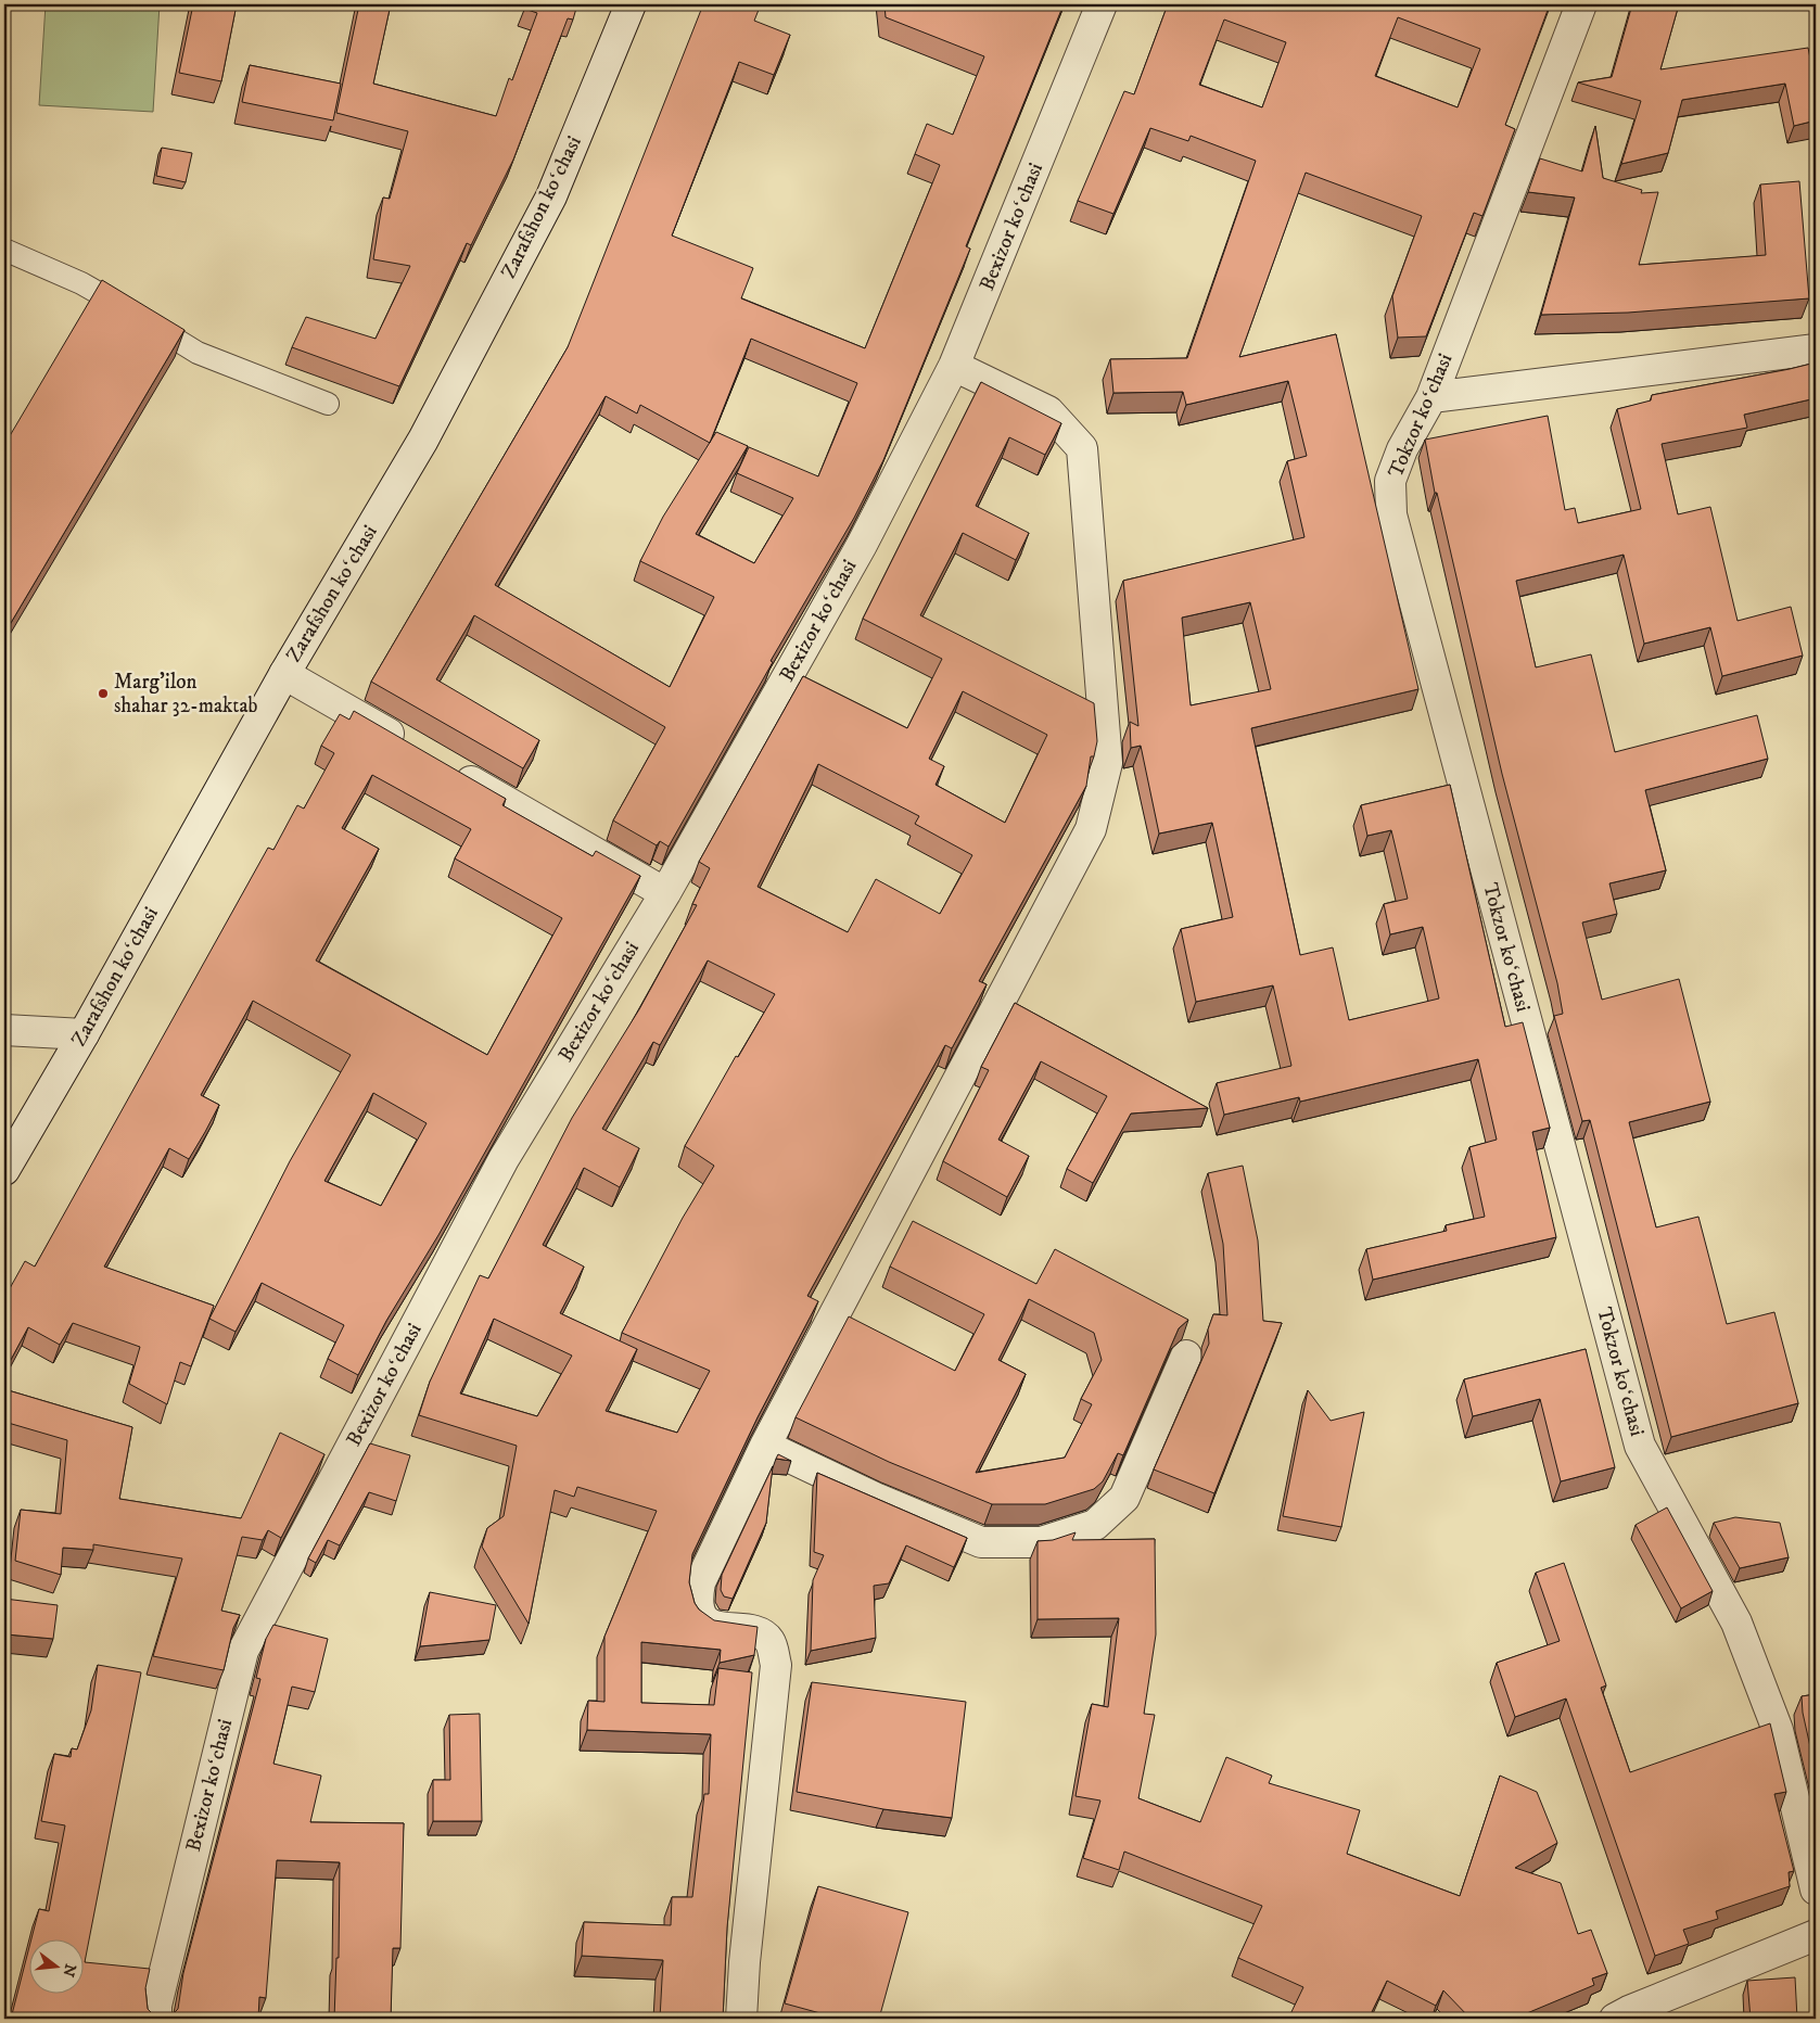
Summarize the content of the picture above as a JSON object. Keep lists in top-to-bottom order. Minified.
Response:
{"streets":{"street":["Zarafshon koʻchasi","Bexizor koʻchasi","Tokzor koʻchasi"]},"places":["Marg'ilon shahar 32-maktab"],"north":"right"}
